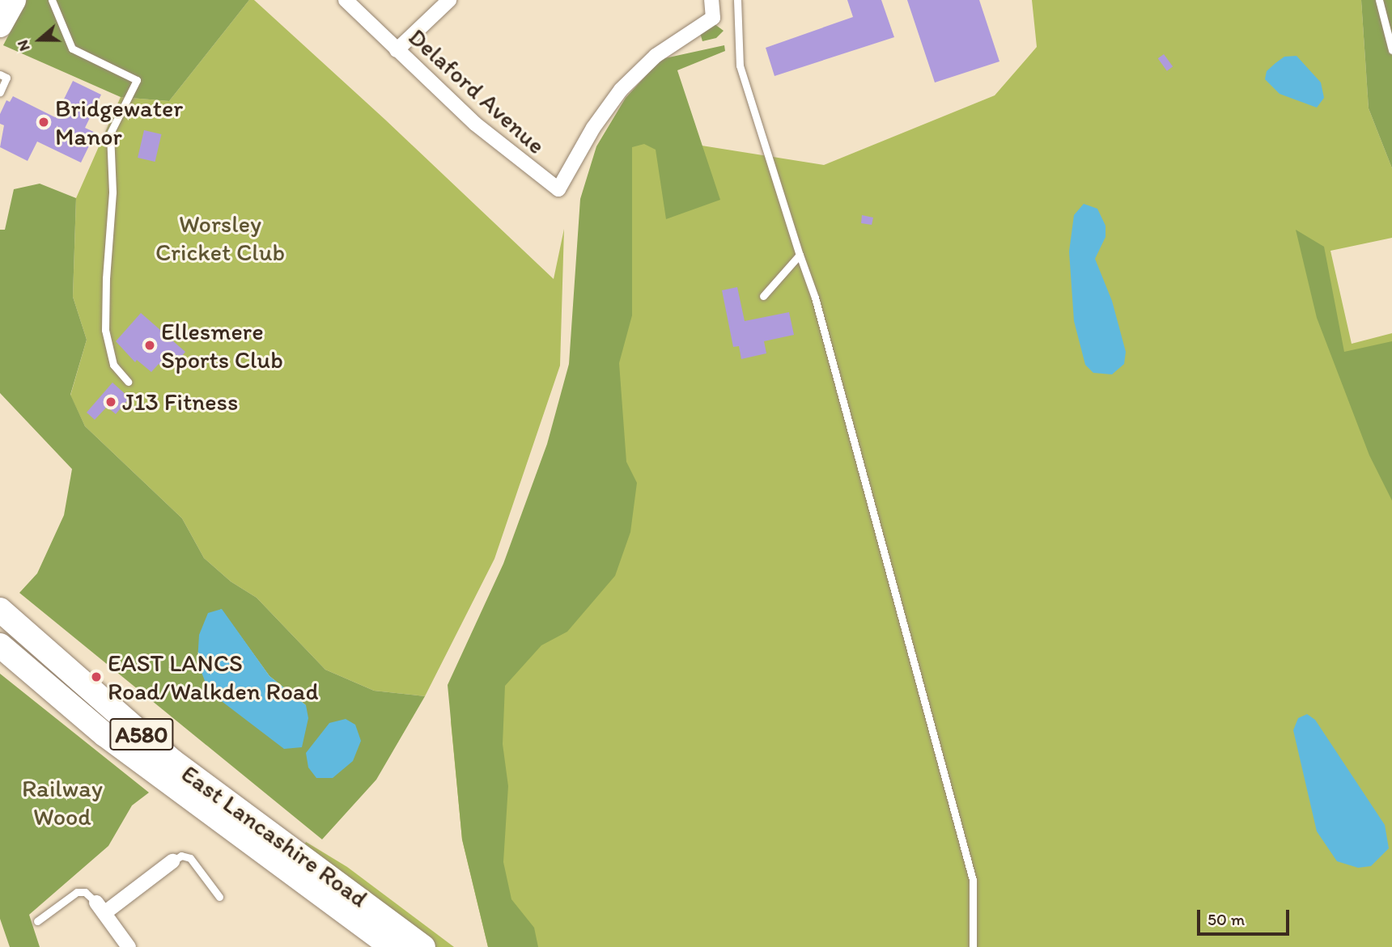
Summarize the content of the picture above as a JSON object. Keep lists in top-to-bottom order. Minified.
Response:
{"streets":{"highway":["A580","East Lancashire Road"],"street":["Delaford Avenue"]},"parks":["Worsley Cricket Club","Railway Wood"],"places":["Bridgewater Manor","Ellesmere Sports Club","J13 Fitness","EAST LANCS Road/Walkden Road"],"scale_bar":"50 m","north":"left"}
